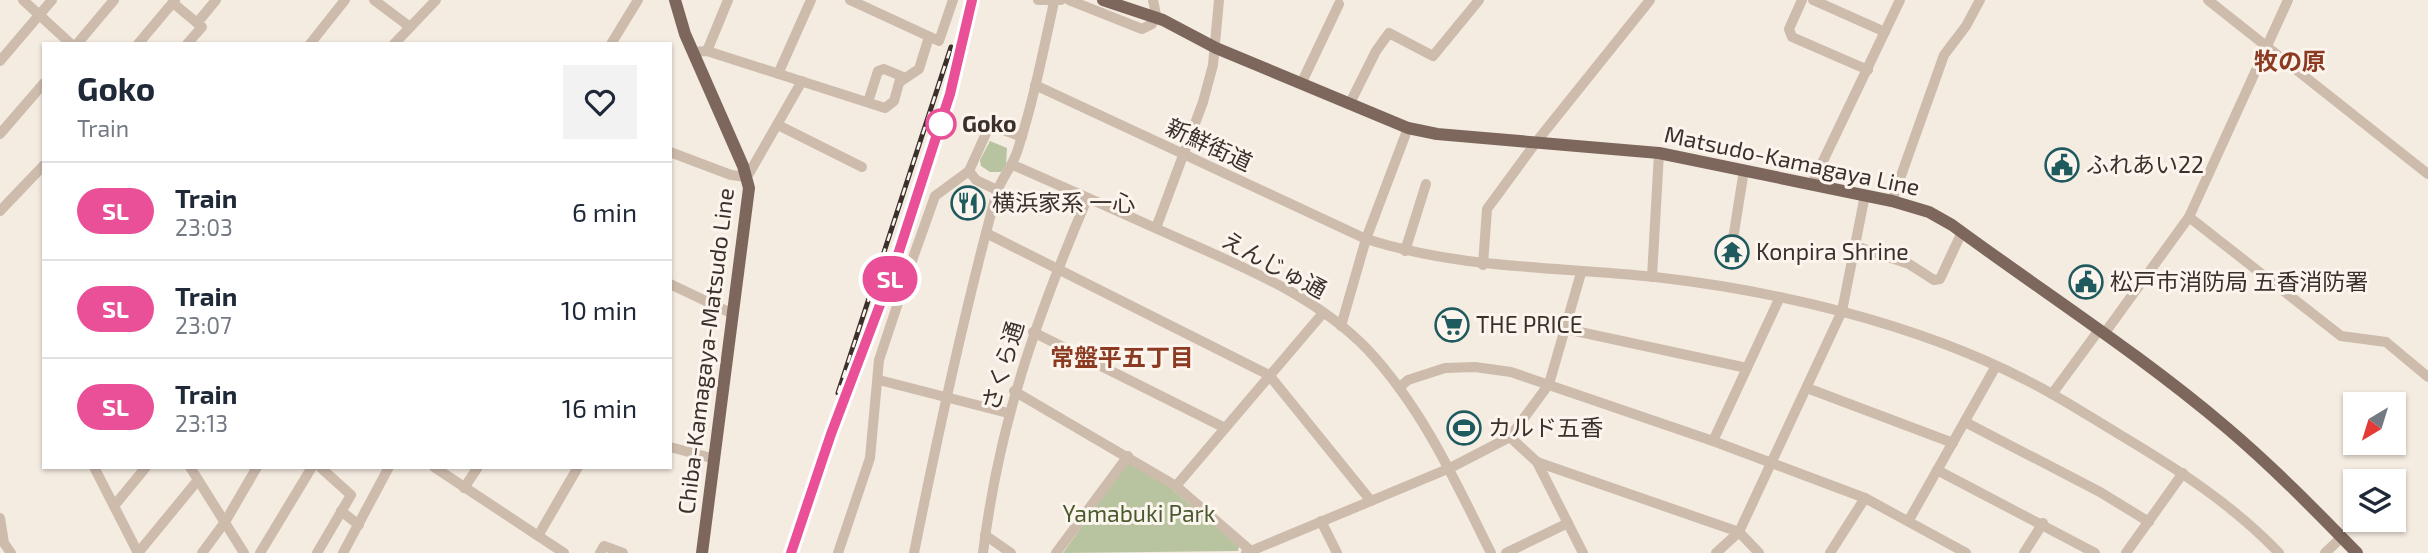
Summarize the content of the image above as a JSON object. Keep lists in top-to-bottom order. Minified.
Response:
{"streets":{"main road":["Matsudo-Kamagaya Line","Chiba-Kamagaya-Matsudo Line"],"street":["新鮮街道","えんじゅ通","さくら通"]},"crossings":[["えんじゅ通","さくら通"]],"districts":["牧の原","常盤平五丁目"],"parks":["Yamabuki Park"],"places":{"other":["Goko"],"public building":["ふれあい22","松戸市消防局 五香消防署"],"restaurant":["横浜家系 一心"],"temple":["Konpira Shrine"],"supermarket":["THE PRICE"],"sports":["カルド五香"]},"north":"bottom left","page":{"on_map":"SL","heading":["Goko","Train"],"list":[{"mark":"SL","name":"Train","note":"23:03","value":"6 min"},{"mark":"SL","name":"Train","note":"23:07","value":"10 min"},{"mark":"SL","name":"Train","note":"23:13","value":"16 min"}]}}
